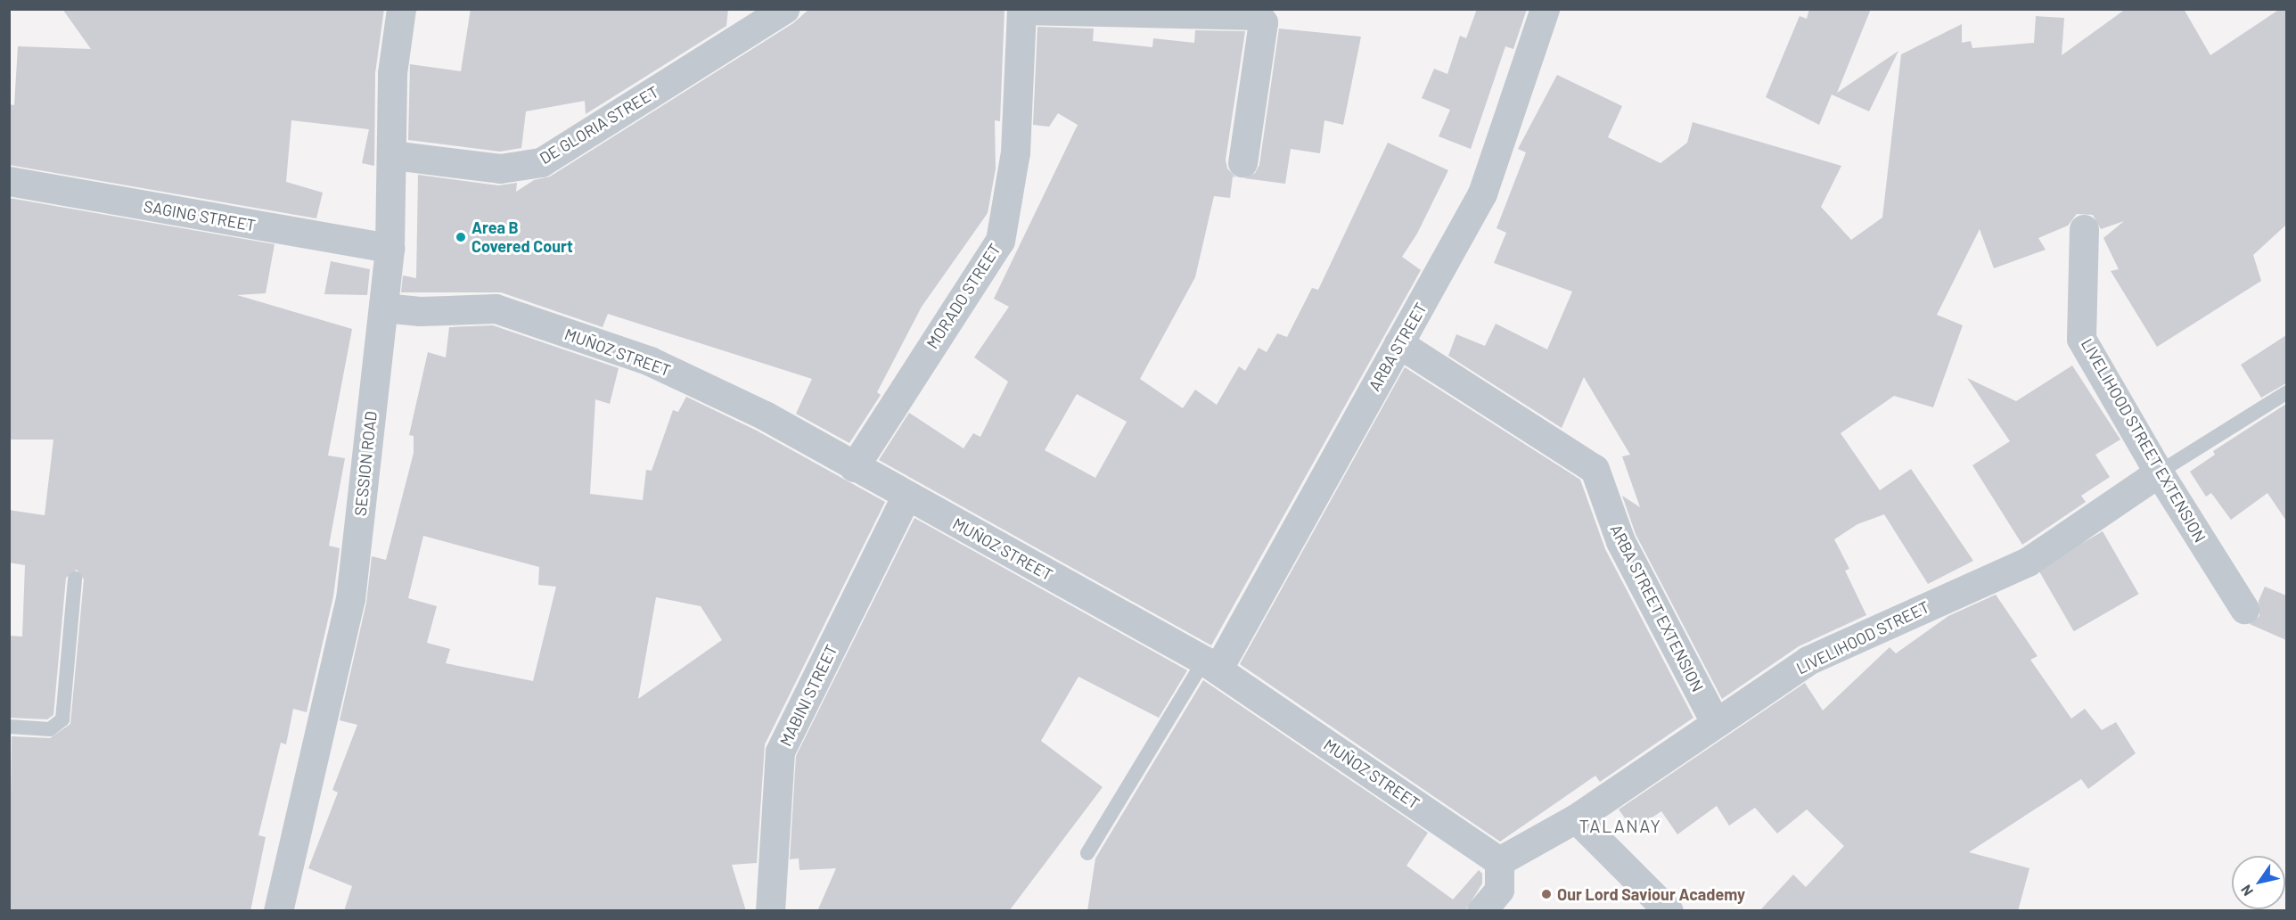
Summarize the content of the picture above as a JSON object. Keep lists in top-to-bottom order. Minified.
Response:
{"streets":{"street":["DE GLORIA STREET","SAGING STREET","MORADO STREET","ARBA STREET","MUÑOZ STREET","LIVELIHOOD STREET EXTENSION","SESSION ROAD","ARBA STREET EXTENSION","LIVELIHOOD STREET","MABINI STREET"]},"crossings":[["DE GLORIA STREET","SESSION ROAD"],["SAGING STREET","SESSION ROAD"],["MORADO STREET","MUÑOZ STREET"],["ARBA STREET","MUÑOZ STREET"],["ARBA STREET","ARBA STREET EXTENSION"],["MUÑOZ STREET","SESSION ROAD"],["MUÑOZ STREET","MABINI STREET"],["LIVELIHOOD STREET EXTENSION","LIVELIHOOD STREET"],["ARBA STREET EXTENSION","LIVELIHOOD STREET"]],"districts":["TALANAY"],"places":["Area B Covered Court","Our Lord Saviour Academy"],"north":"bottom left"}
